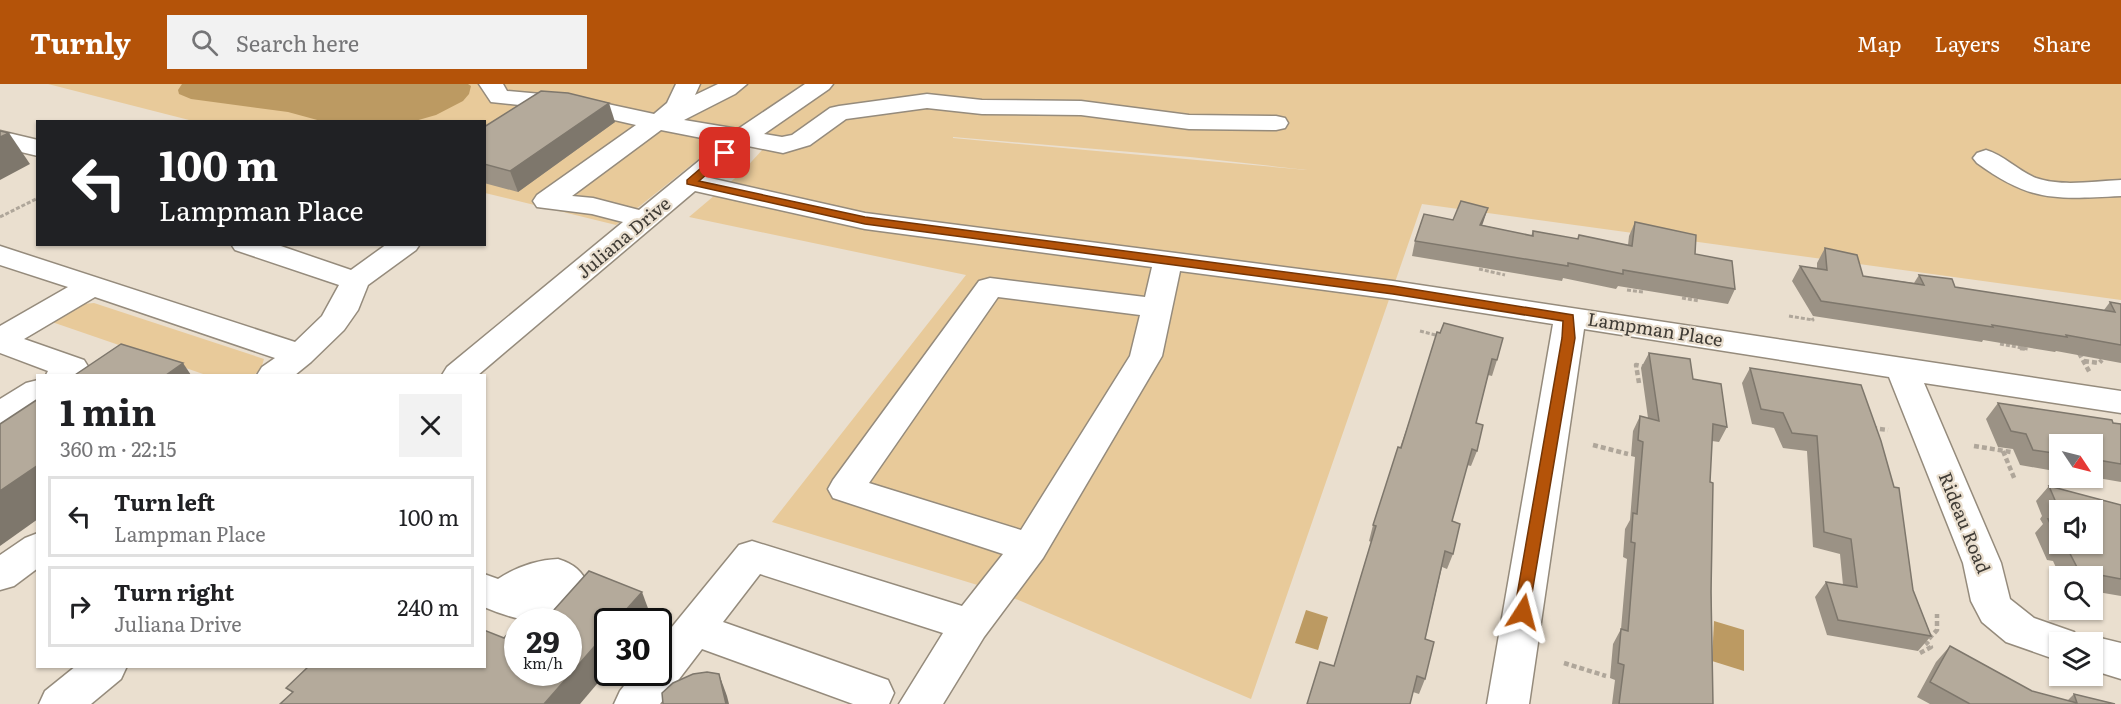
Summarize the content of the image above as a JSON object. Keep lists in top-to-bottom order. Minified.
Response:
{"streets":{"street":["Juliana Drive","Lampman Place","Rideau Road"]},"crossings":[["Juliana Drive","Lampman Place"],["Lampman Place","Rideau Road"]],"north":"bottom right","page":{"header":"Turnly","search":"Search here","nav":["Map","Layers","Share"],"turn":["100 m","Lampman Place"],"heading":["1 min","360 m · 22:15"],"list":[{"name":"Turn left","note":"Lampman Place","value":"100 m"},{"name":"Turn right","note":"Juliana Drive","value":"240 m"}],"speed":"29 km/h","limit":"30"}}
